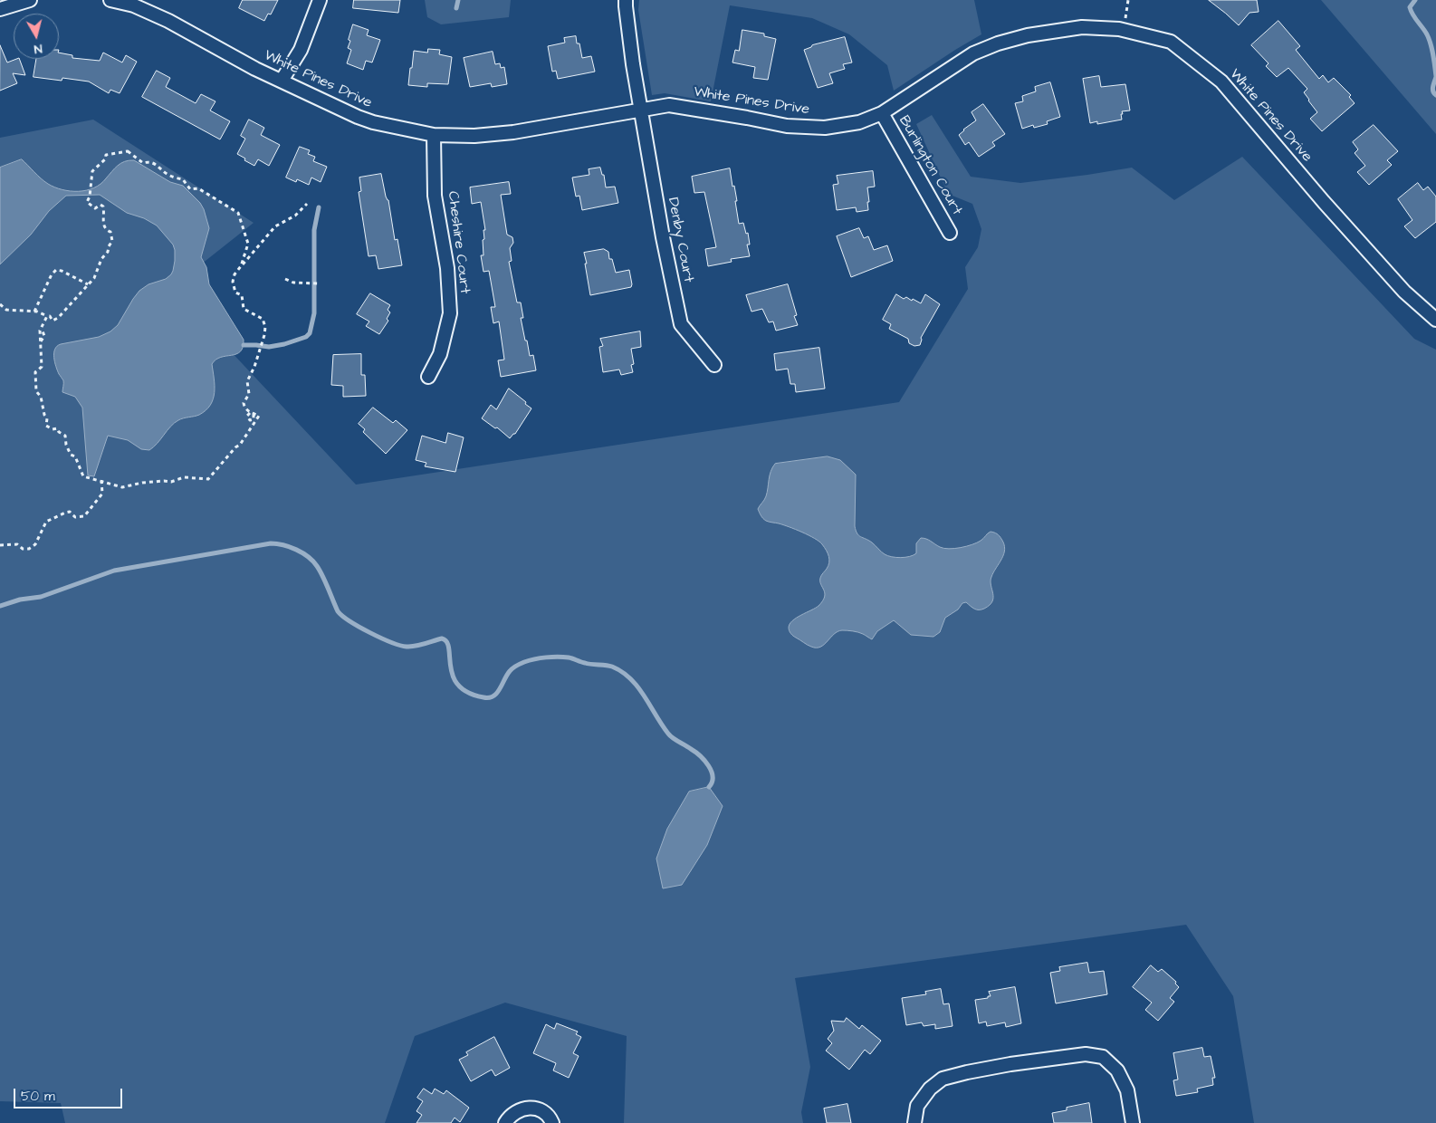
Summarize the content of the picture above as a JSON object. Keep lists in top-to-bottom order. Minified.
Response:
{"streets":{"street":["White Pines Drive","Burlington Court","Denby Court","Cheshire Court"]},"crossings":[["White Pines Drive","Burlington Court"],["White Pines Drive","Denby Court"],["White Pines Drive","Cheshire Court"]],"scale_bar":"50 m","north":"bottom"}
